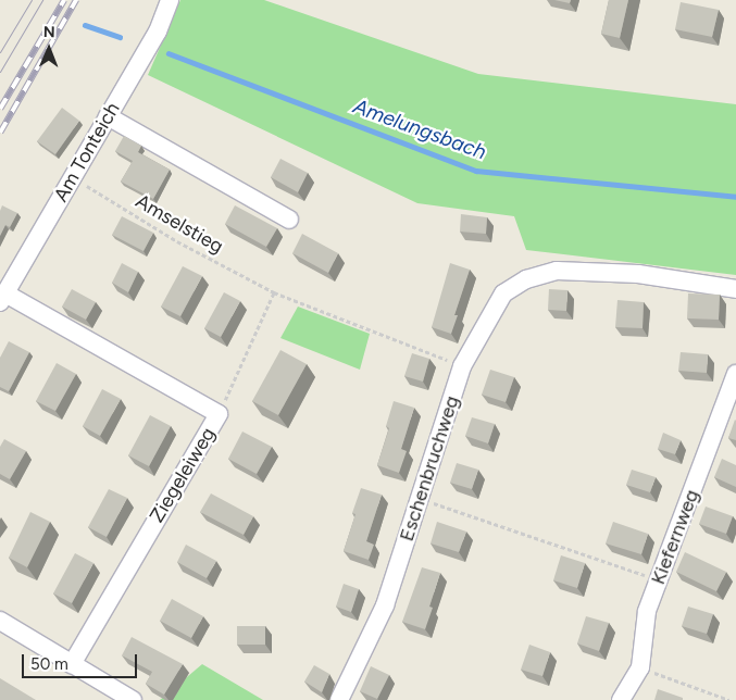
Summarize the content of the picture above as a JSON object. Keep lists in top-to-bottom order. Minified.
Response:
{"streets":{"street":["Am Tonteich","Eschenbruchweg","Ziegeleiweg","Kiefernweg"],"path":["Amselstieg"]},"crossings":[["Am Tonteich","Amselstieg"],["Am Tonteich","Ziegeleiweg"],["Amselstieg","Eschenbruchweg"]],"water":["Amelungsbach"],"scale_bar":"50 m","north":"top"}
